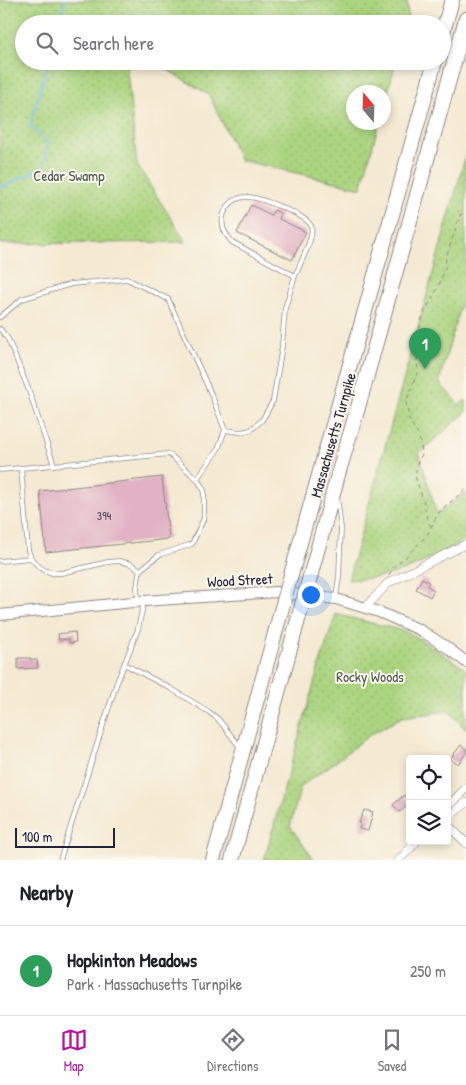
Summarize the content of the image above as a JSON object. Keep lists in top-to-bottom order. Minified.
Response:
{"streets":{"highway":["Massachusetts Turnpike"],"main road":["Wood Street"]},"parks":["Cedar Swamp","Rocky Woods"],"house_numbers":["394"],"scale_bar":"100 m","north":"top","page":{"search":"Search here","pins":"1","scale":"100 m","heading":"Nearby","list":[{"mark":"1","name":"Hopkinton Meadows","note":"Park · Massachusetts Turnpike","value":"250 m"}],"nav":["Map","Directions","Saved"]}}
